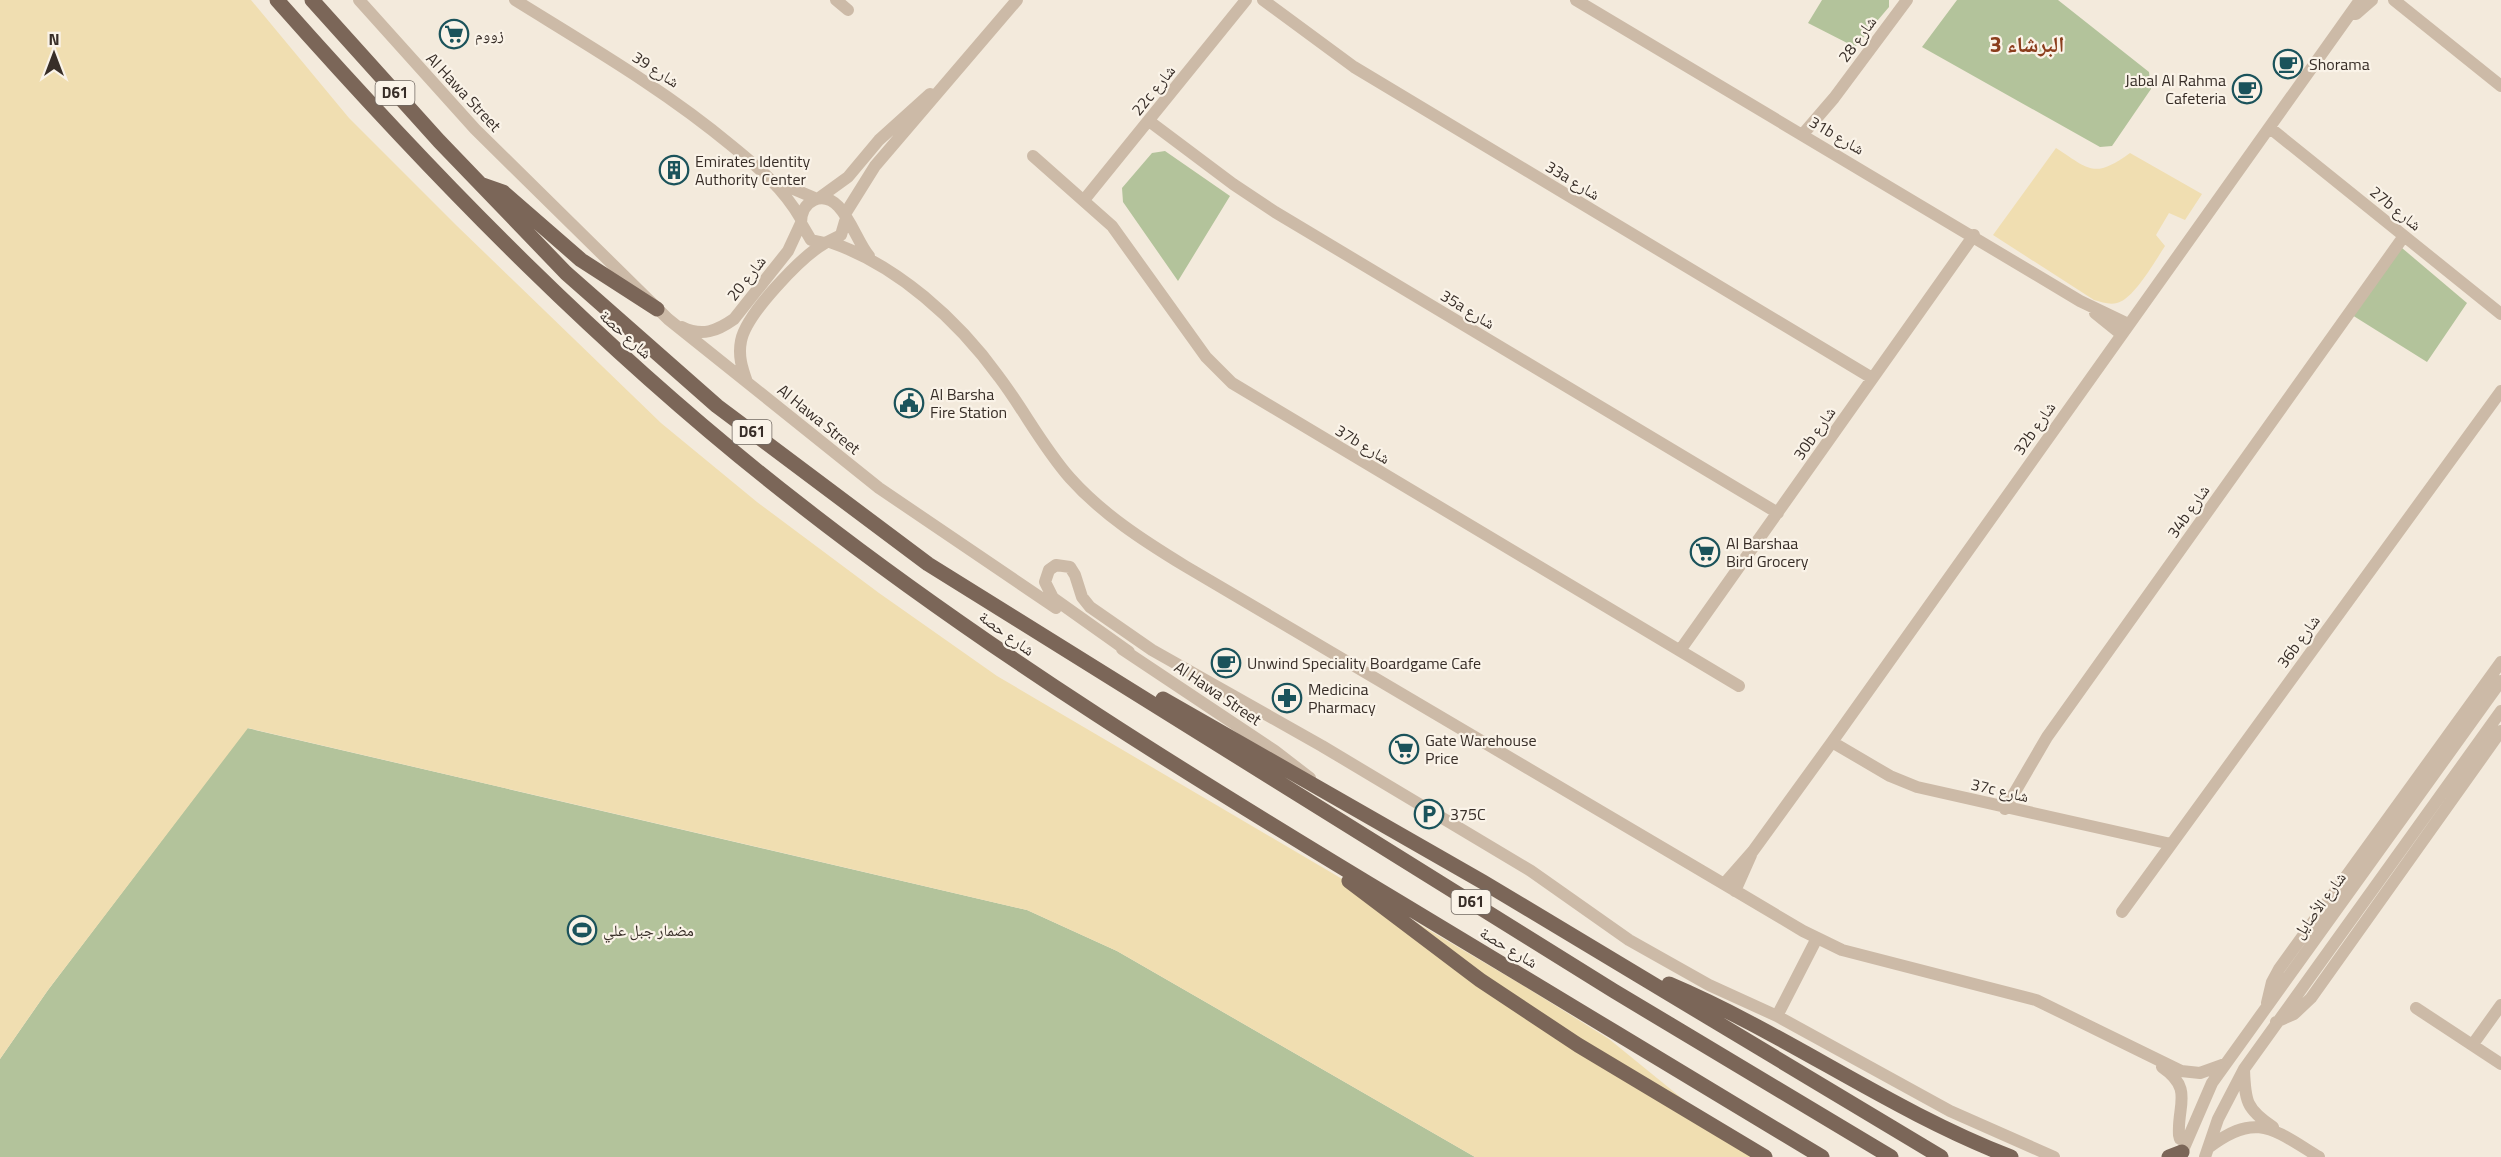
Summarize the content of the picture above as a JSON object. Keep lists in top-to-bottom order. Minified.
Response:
{"streets":{"main road":["D61","شارع حصة"],"street":["شارع 28","شارع 39","22c شارع","Al Hawa Street","31b شارع","33a شارع","27b شارع","شارع 20","35a شارع","32b شارع","30b شارع","37b شارع","34b شارع","36b شارع","37c شارع","شارع الأصايل"]},"crossings":[["شارع 28","31b شارع"],["شارع 39","شارع 20"],["22c شارع","35a شارع"],["22c شارع","37b شارع"],["Al Hawa Street","شارع 20"],["Al Hawa Street","شارع حصة"],["D61","شارع حصة"],["31b شارع","32b شارع"],["31b شارع","30b شارع"],["33a شارع","30b شارع"],["27b شارع","32b شارع"],["27b شارع","34b شارع"],["35a شارع","30b شارع"],["32b شارع","37c شارع"],["30b شارع","37b شارع"],["34b شارع","37c شارع"],["36b شارع","37c شارع"]],"districts":["البرشاء 3"],"places":{"supermarket":["زووم","Al Barshaa Bird Grocery","Gate Warehouse Price"],"cafe":["Shorama","Jabal Al Rahma Cafeteria","Unwind Speciality Boardgame Cafe"],"building":["Emirates Identity Authority Center"],"public building":["Al Barsha Fire Station"],"pharmacy":["Medicina Pharmacy"],"parking":["375C"],"sports":["مضمار جبل علي"]},"north":"top"}
